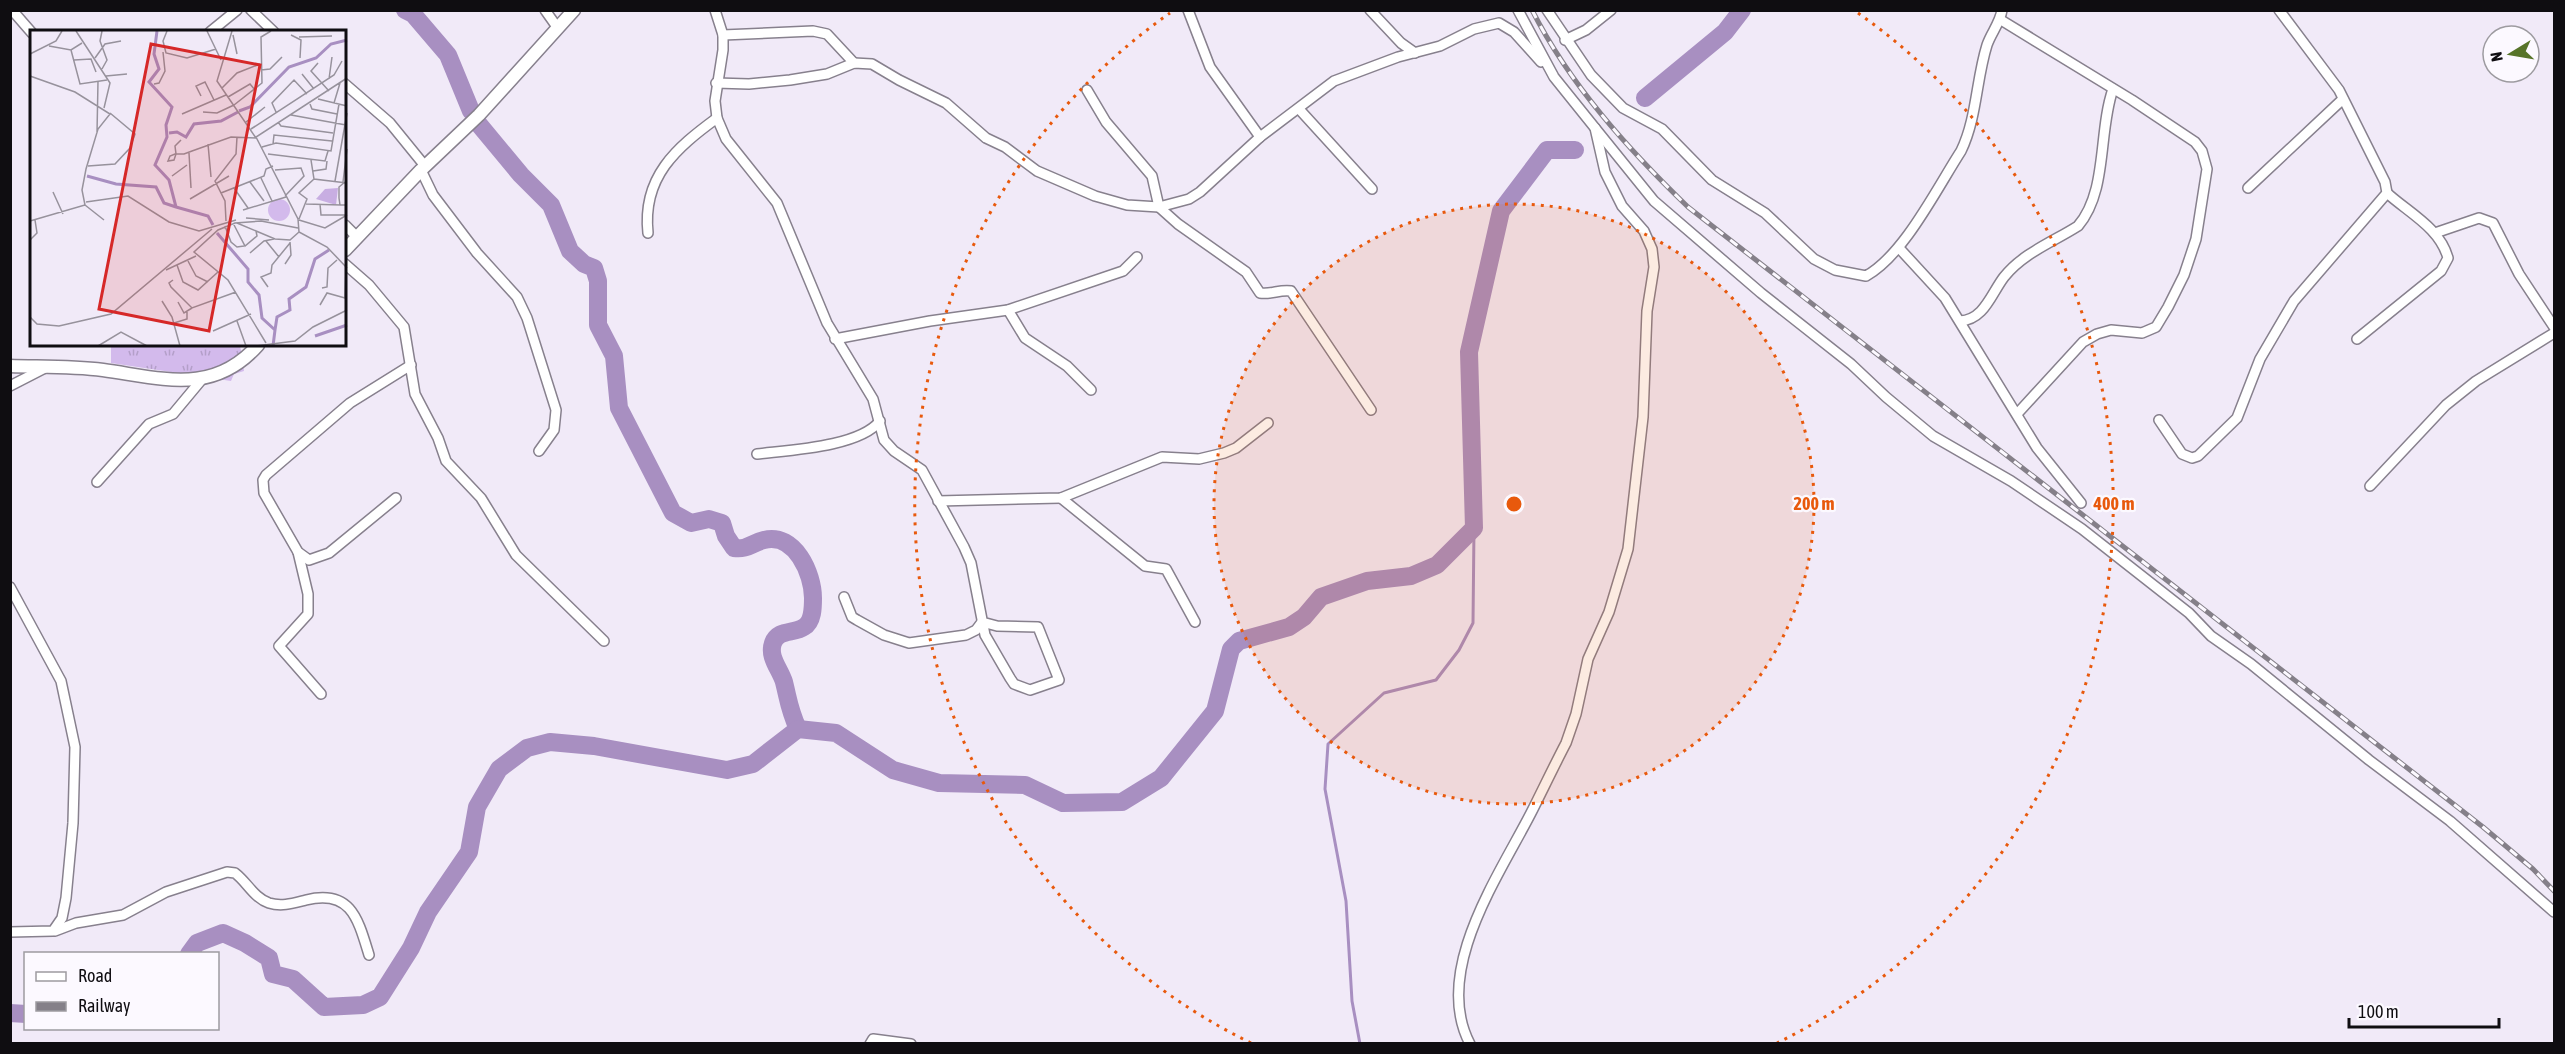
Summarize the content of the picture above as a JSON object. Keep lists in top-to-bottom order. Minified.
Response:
{"legend":["Road","Railway"],"scale_bar":"100 m","north":"left","rings":["200 m","400 m"]}
